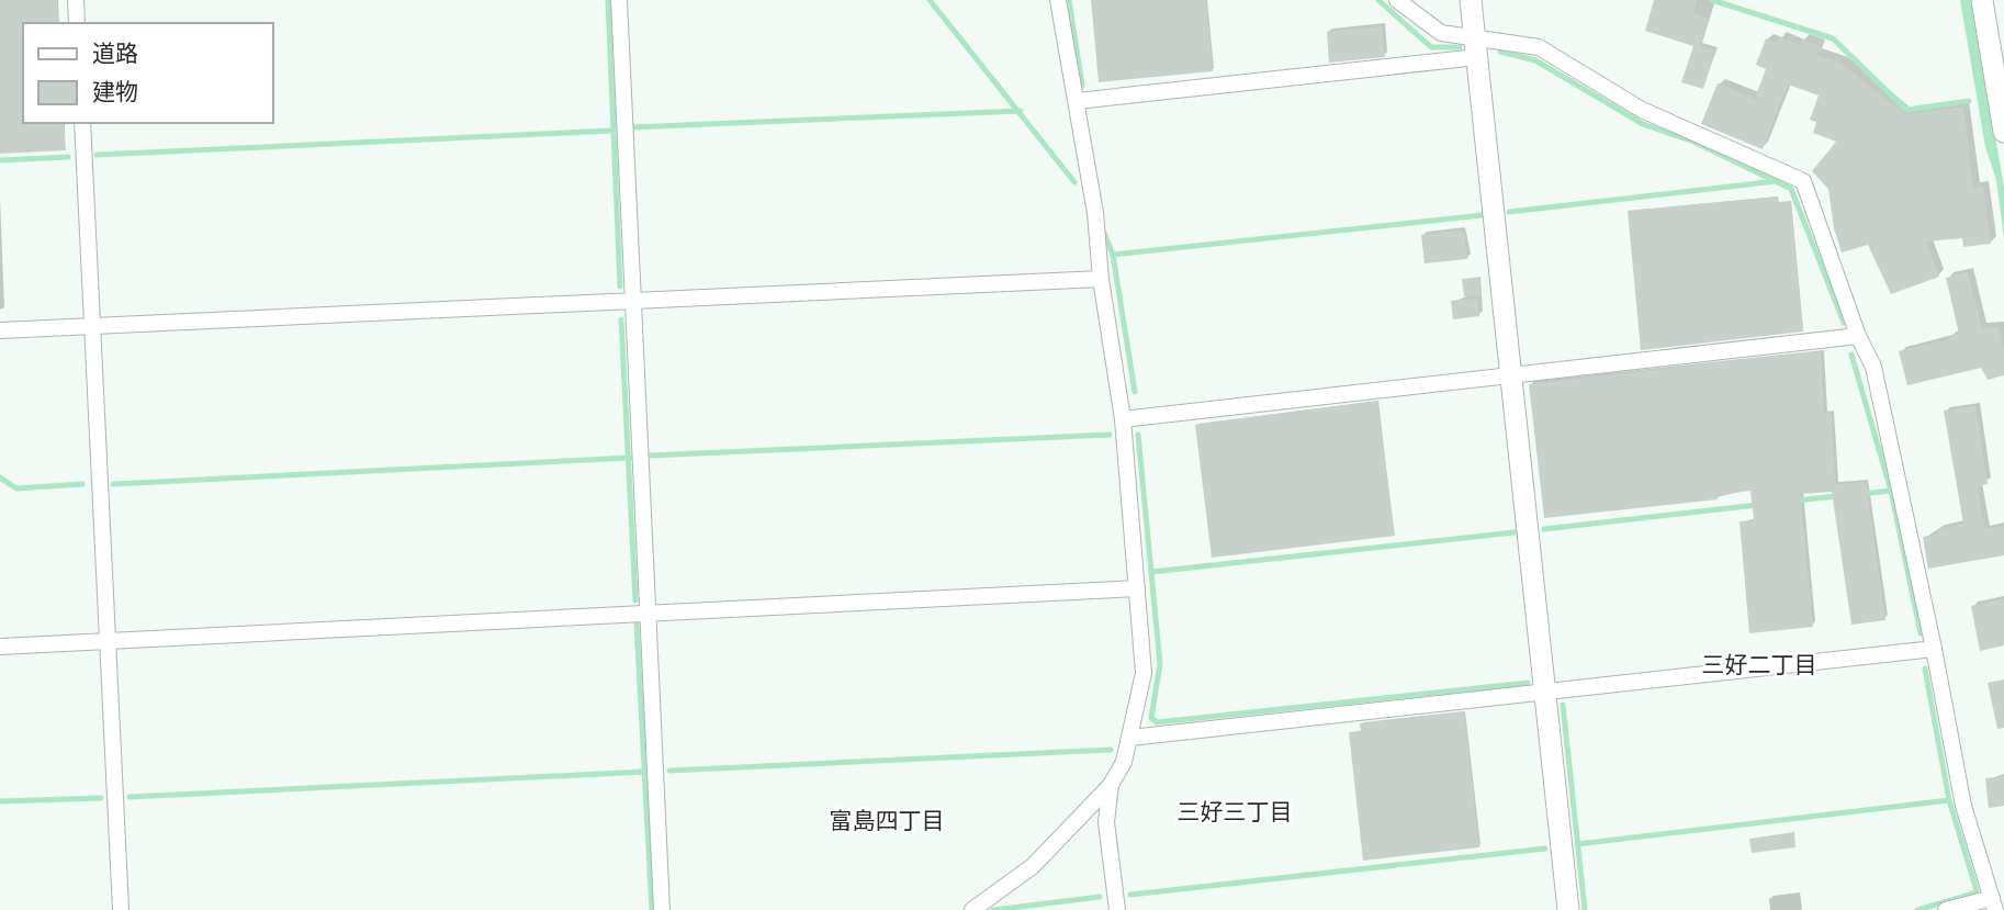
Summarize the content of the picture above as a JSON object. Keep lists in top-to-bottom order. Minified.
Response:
{"districts":["三好二丁目","三好三丁目","富島四丁目"],"legend":["道路","建物"]}
